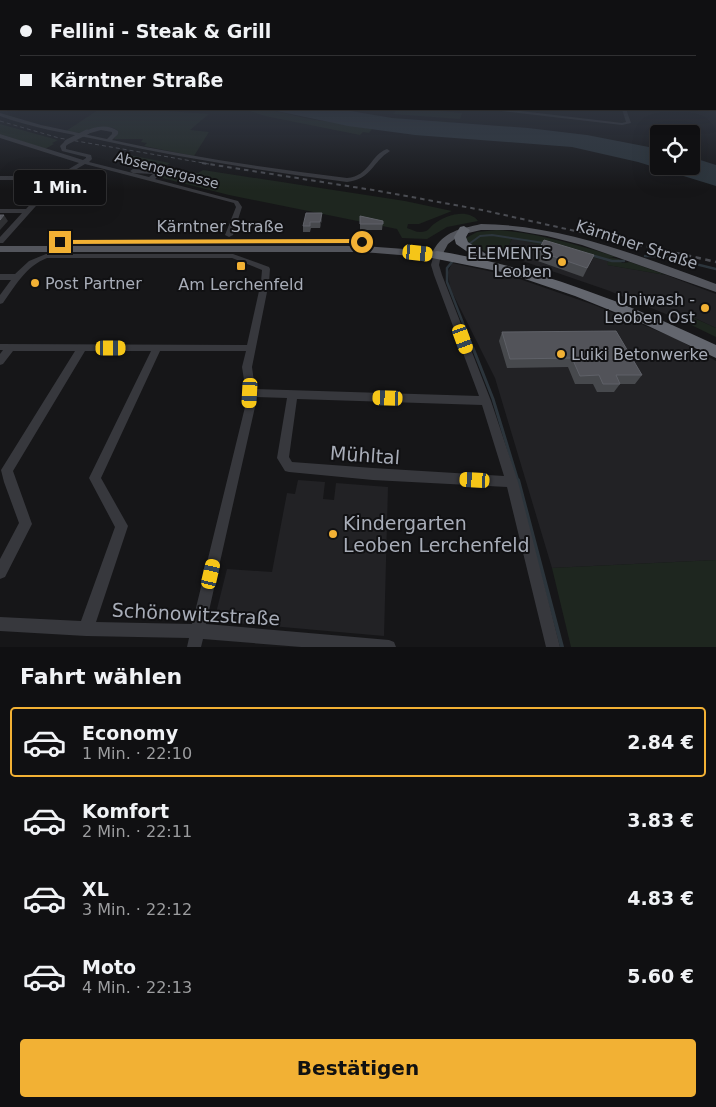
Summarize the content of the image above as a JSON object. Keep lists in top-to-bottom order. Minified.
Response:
{"streets":{"main road":["Kärntner Straße"],"street":["Absengergasse","Mühltal","Schönowitzstraße"]},"places":{"other":["ELEMENTS Leoben","Post Partner","Uniwash - Leoben Ost","Luiki Betonwerke","Kindergarten Leoben Lerchenfeld"],"transit":["Am Lerchenfeld"]},"page":{"banner":["Fellini - Steak & Grill","Kärntner Straße"],"bubble":"1 Min.","heading":"Fahrt wählen","list":[{"name":"Economy","note":"1 Min. · 22:10","value":"2.84 €"},{"name":"Komfort","note":"2 Min. · 22:11","value":"3.83 €"},{"name":"XL","note":"3 Min. · 22:12","value":"4.83 €"},{"name":"Moto","note":"4 Min. · 22:13","value":"5.60 €"}],"buttons":"Bestätigen"}}
